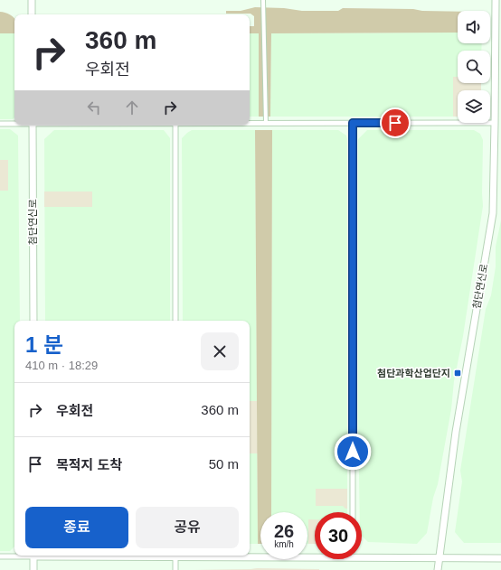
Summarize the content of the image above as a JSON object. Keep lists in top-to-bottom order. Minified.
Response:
{"streets":{"street":["첨단연신로"]},"places":{"transit":["첨단과학산업단지"]},"page":{"turn":["360 m","우회전"],"heading":["1 분","410 m · 18:29"],"list":[{"name":"우회전","value":"360 m"},{"name":"목적지 도착","value":"50 m"}],"buttons":["종료","공유"],"speed":"26 km/h","limit":"30"}}
